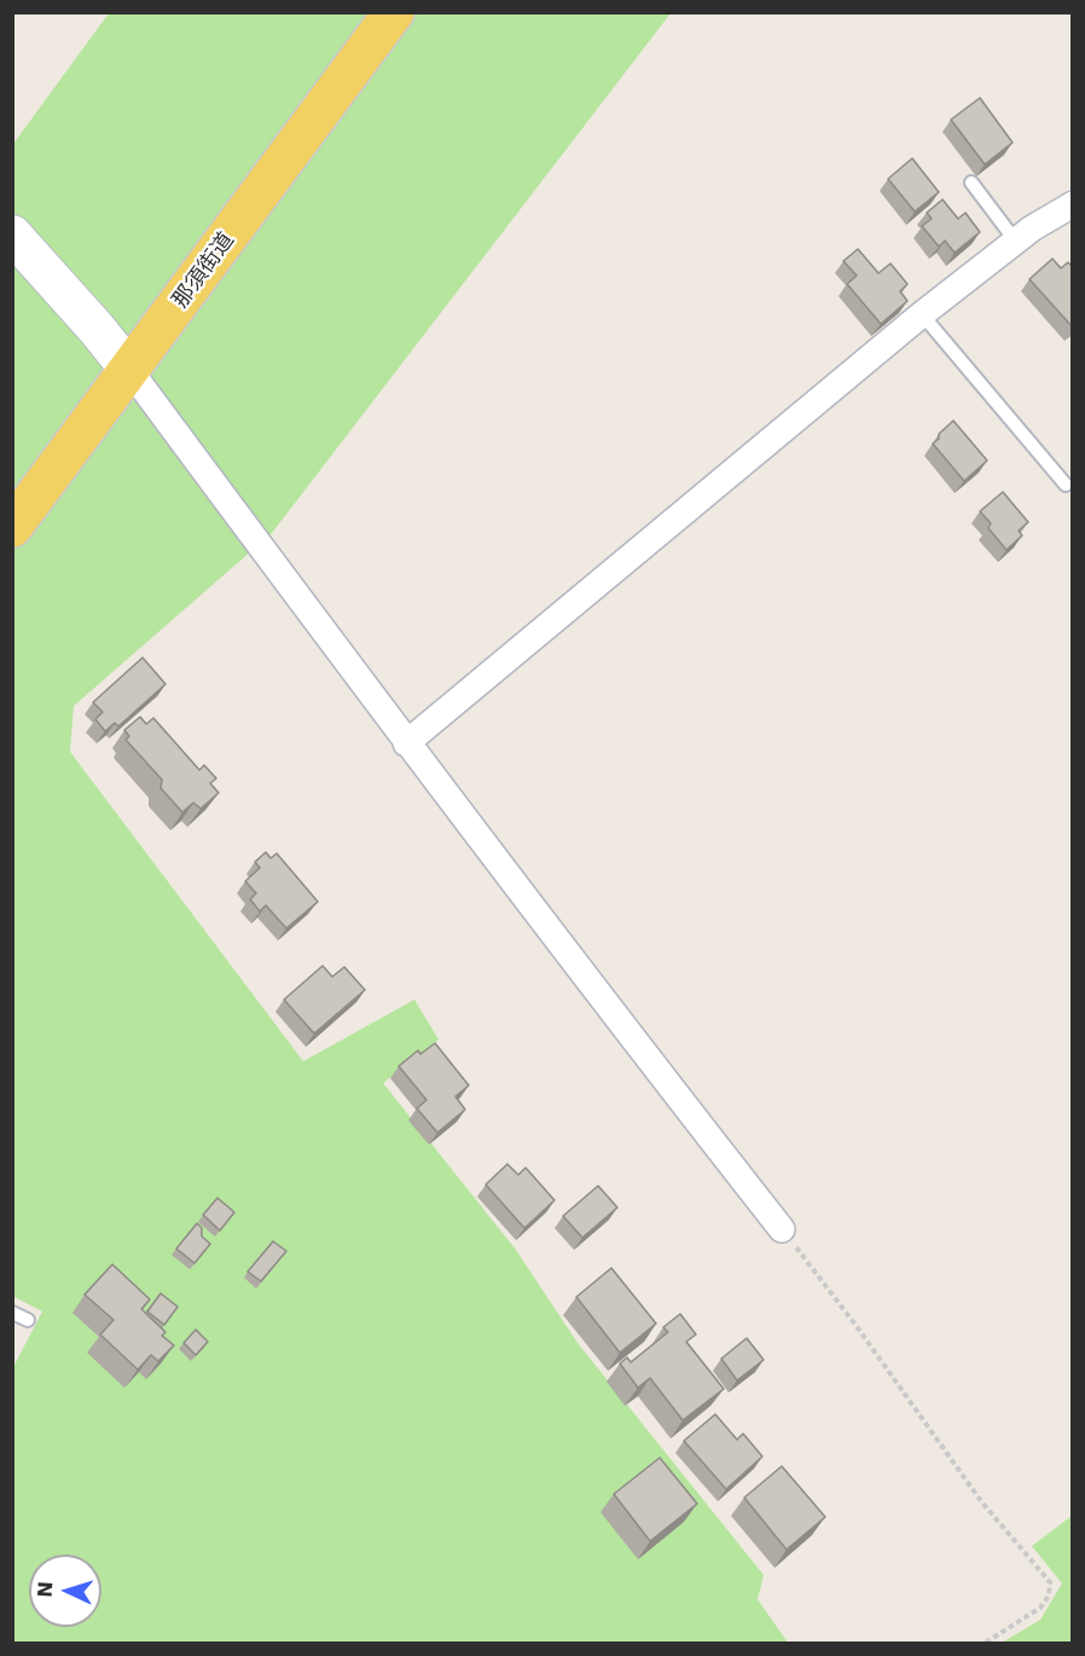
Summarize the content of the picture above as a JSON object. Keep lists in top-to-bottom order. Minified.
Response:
{"streets":{"main road":["那須街道"]},"north":"left"}
